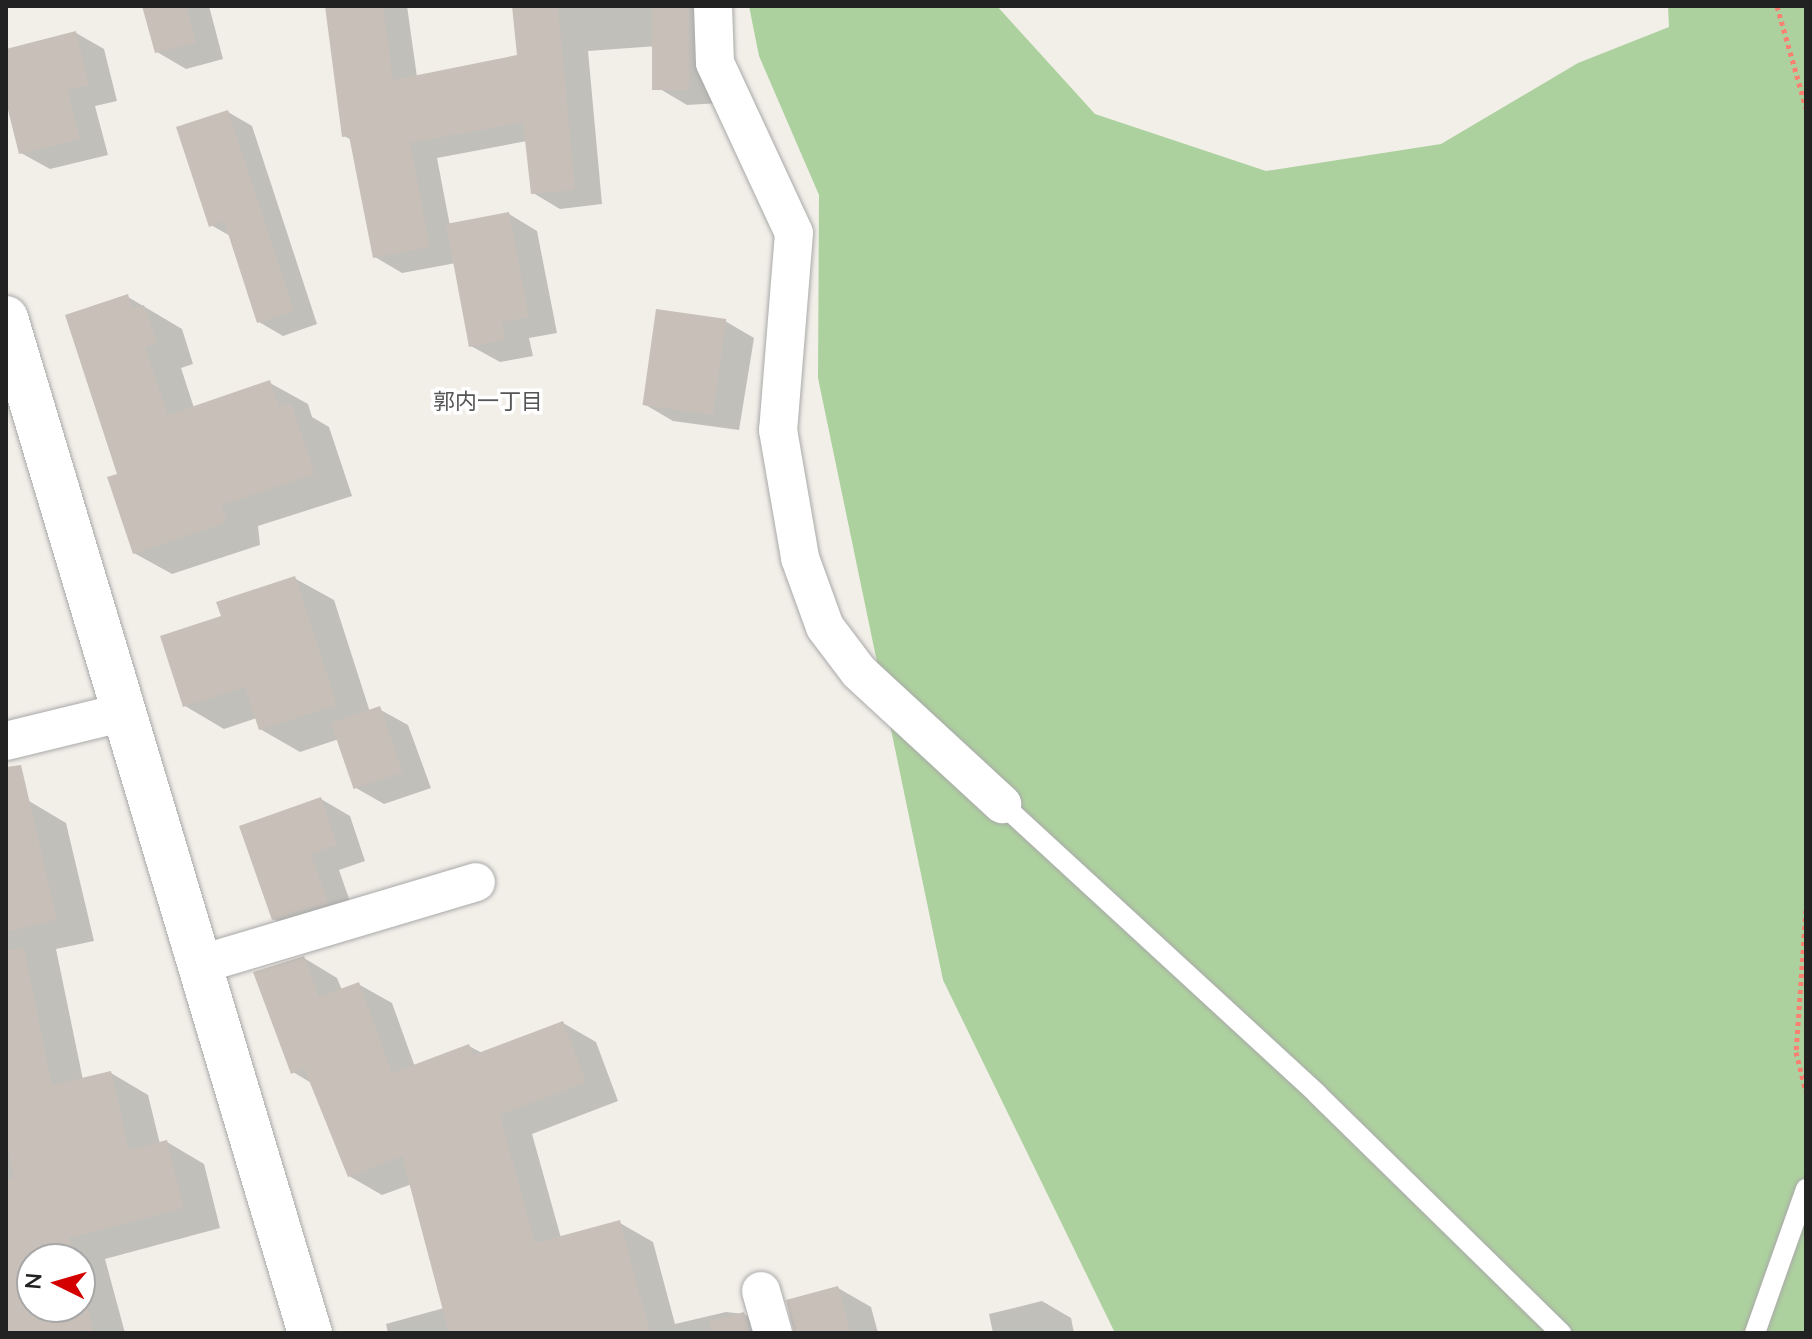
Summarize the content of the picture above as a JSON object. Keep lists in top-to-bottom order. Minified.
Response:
{"districts":["郭内一丁目"],"north":"left"}
